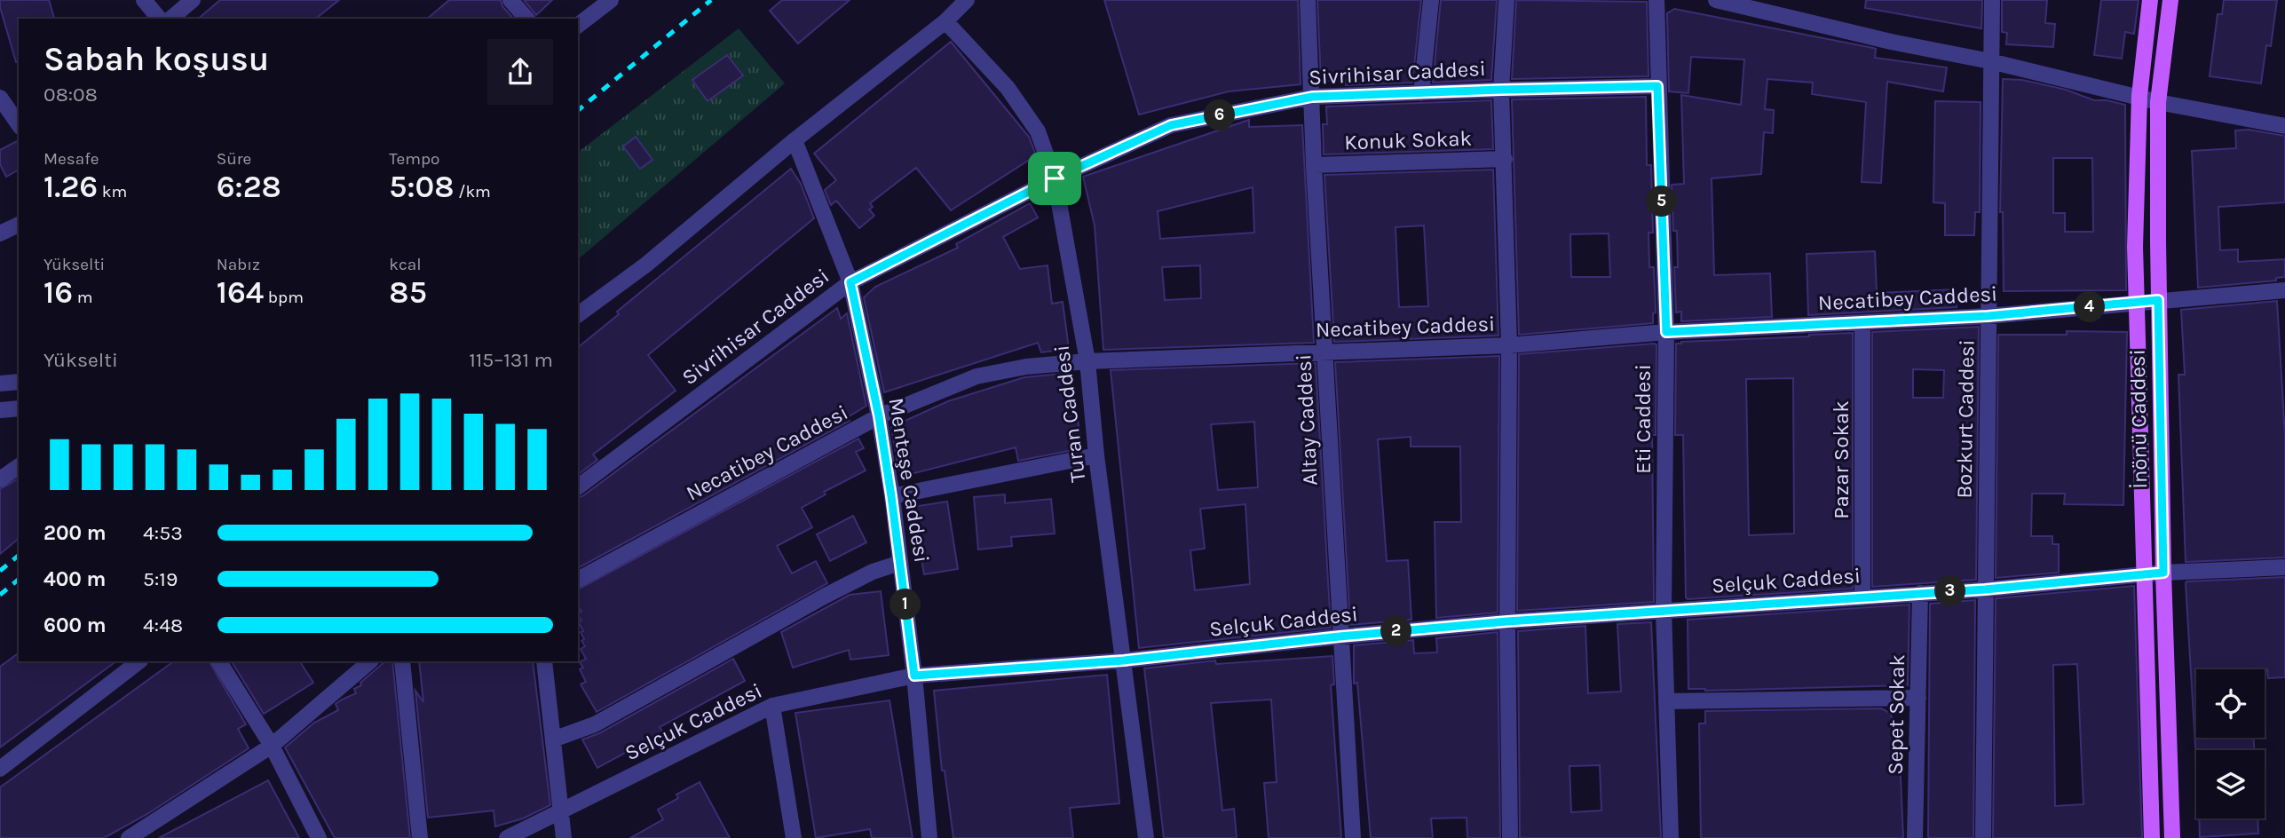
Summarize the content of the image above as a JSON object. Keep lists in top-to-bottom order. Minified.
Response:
{"streets":{"main road":["İnönü Caddesi"],"street":["Sivrihisar Caddesi","Konuk Sokak","Necatibey Caddesi","Turan Caddesi","Eti Caddesi","Bozkurt Caddesi","Altay Caddesi","Pazar Sokak","Menteşe Caddesi","Selçuk Caddesi","Sepet Sokak"]},"crossings":[["Sivrihisar Caddesi","Turan Caddesi"],["Sivrihisar Caddesi","Eti Caddesi"],["Sivrihisar Caddesi","Altay Caddesi"],["Sivrihisar Caddesi","Menteşe Caddesi"],["Konuk Sokak","Altay Caddesi"],["Necatibey Caddesi","Turan Caddesi"],["Necatibey Caddesi","Eti Caddesi"],["Necatibey Caddesi","Bozkurt Caddesi"],["Necatibey Caddesi","İnönü Caddesi"],["Necatibey Caddesi","Altay Caddesi"],["Necatibey Caddesi","Pazar Sokak"],["Necatibey Caddesi","Menteşe Caddesi"],["Turan Caddesi","Selçuk Caddesi"],["Eti Caddesi","Selçuk Caddesi"],["Bozkurt Caddesi","Selçuk Caddesi"],["İnönü Caddesi","Selçuk Caddesi"],["Altay Caddesi","Selçuk Caddesi"],["Pazar Sokak","Selçuk Caddesi"],["Menteşe Caddesi","Selçuk Caddesi"],["Selçuk Caddesi","Sepet Sokak"]],"page":{"heading":["Sabah koşusu","08:08"],"pins":["6","5","4","3","1","2"],"stats":[["Mesafe","1.26 km"],["Süre","6:28"],["Tempo","5:08 /km"],["Yükselti","16 m"],["Nabız","164 bpm"],["kcal","85"]],"chart":["Yükselti","115–131 m"],"list":[{"name":"200 m","note":"4:53"},{"name":"400 m","note":"5:19"},{"name":"600 m","note":"4:48"}]}}
